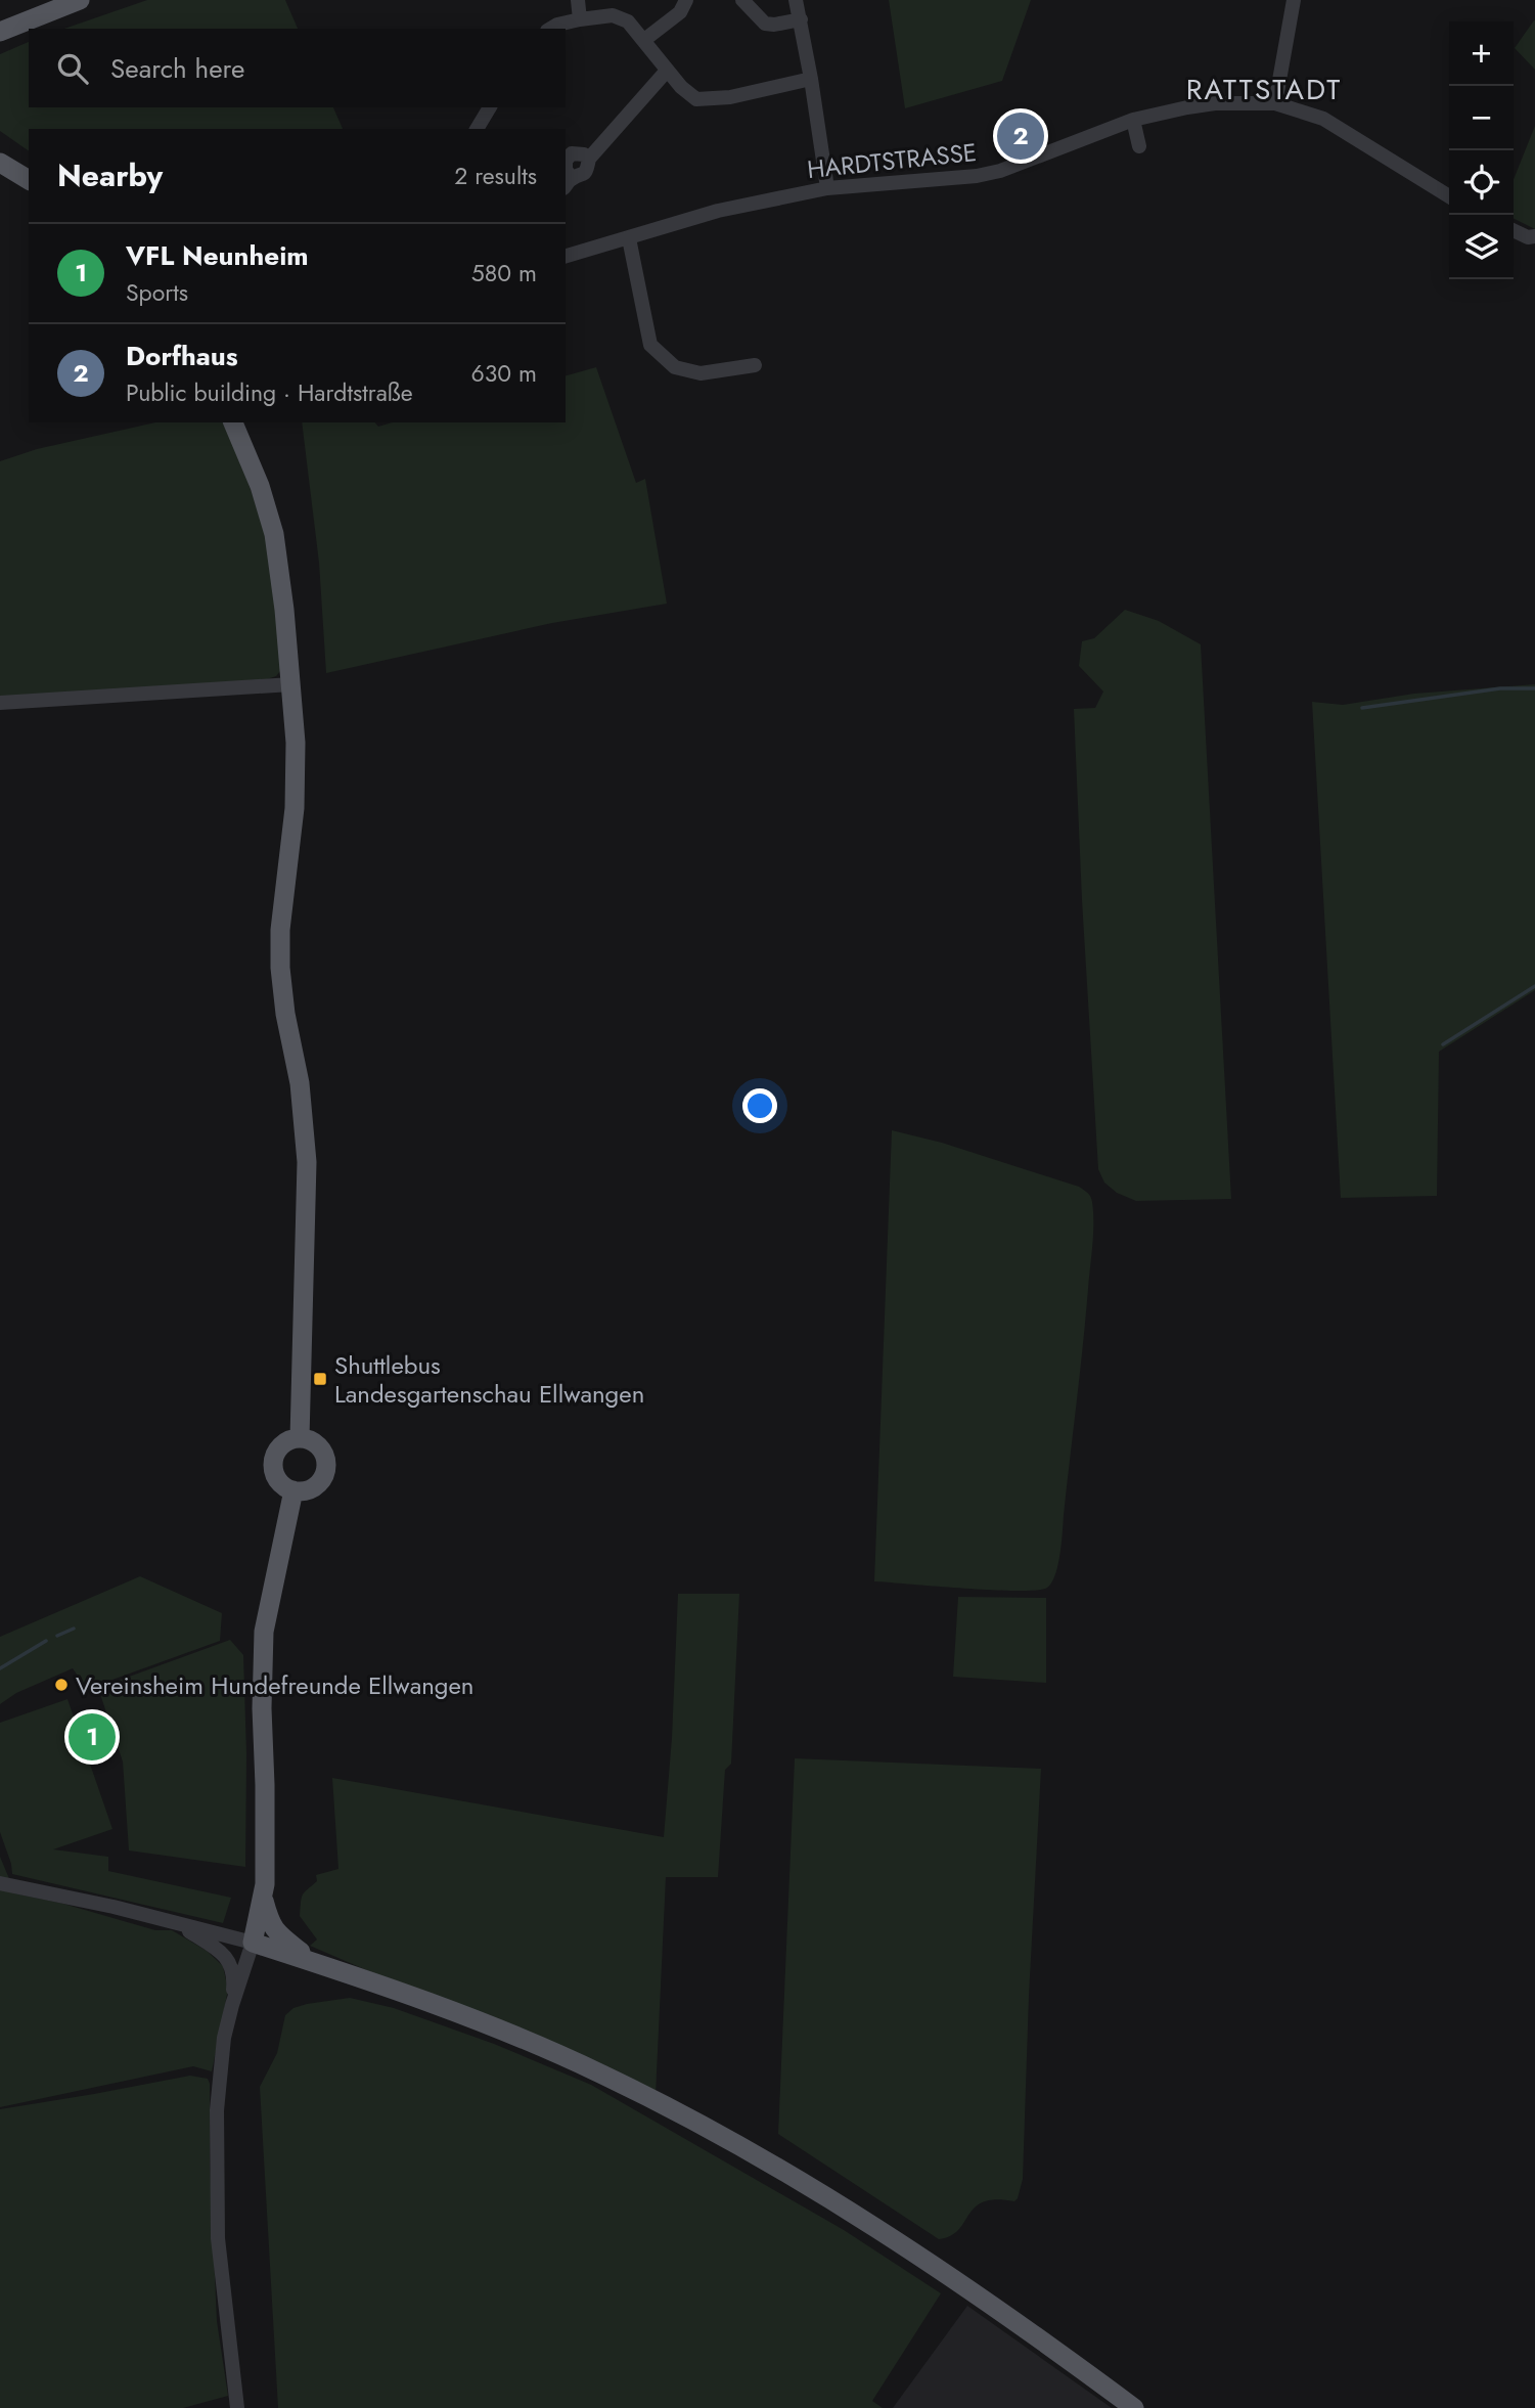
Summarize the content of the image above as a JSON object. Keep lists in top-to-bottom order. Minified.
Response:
{"streets":{"street":["HARDTSTRASSE"]},"districts":["RATTSTADT"],"places":{"transit":["Shuttlebus Landesgartenschau Ellwangen"],"other":["Vereinsheim Hundefreunde Ellwangen"]},"page":{"map_buttons":["+","−"],"search":"Search here","pins":["2","1"],"heading":["Nearby","2 results"],"list":[{"mark":"1","name":"VFL Neunheim","note":"Sports","value":"580 m"},{"mark":"2","name":"Dorfhaus","note":"Public building · Hardtstraße","value":"630 m"}]}}
